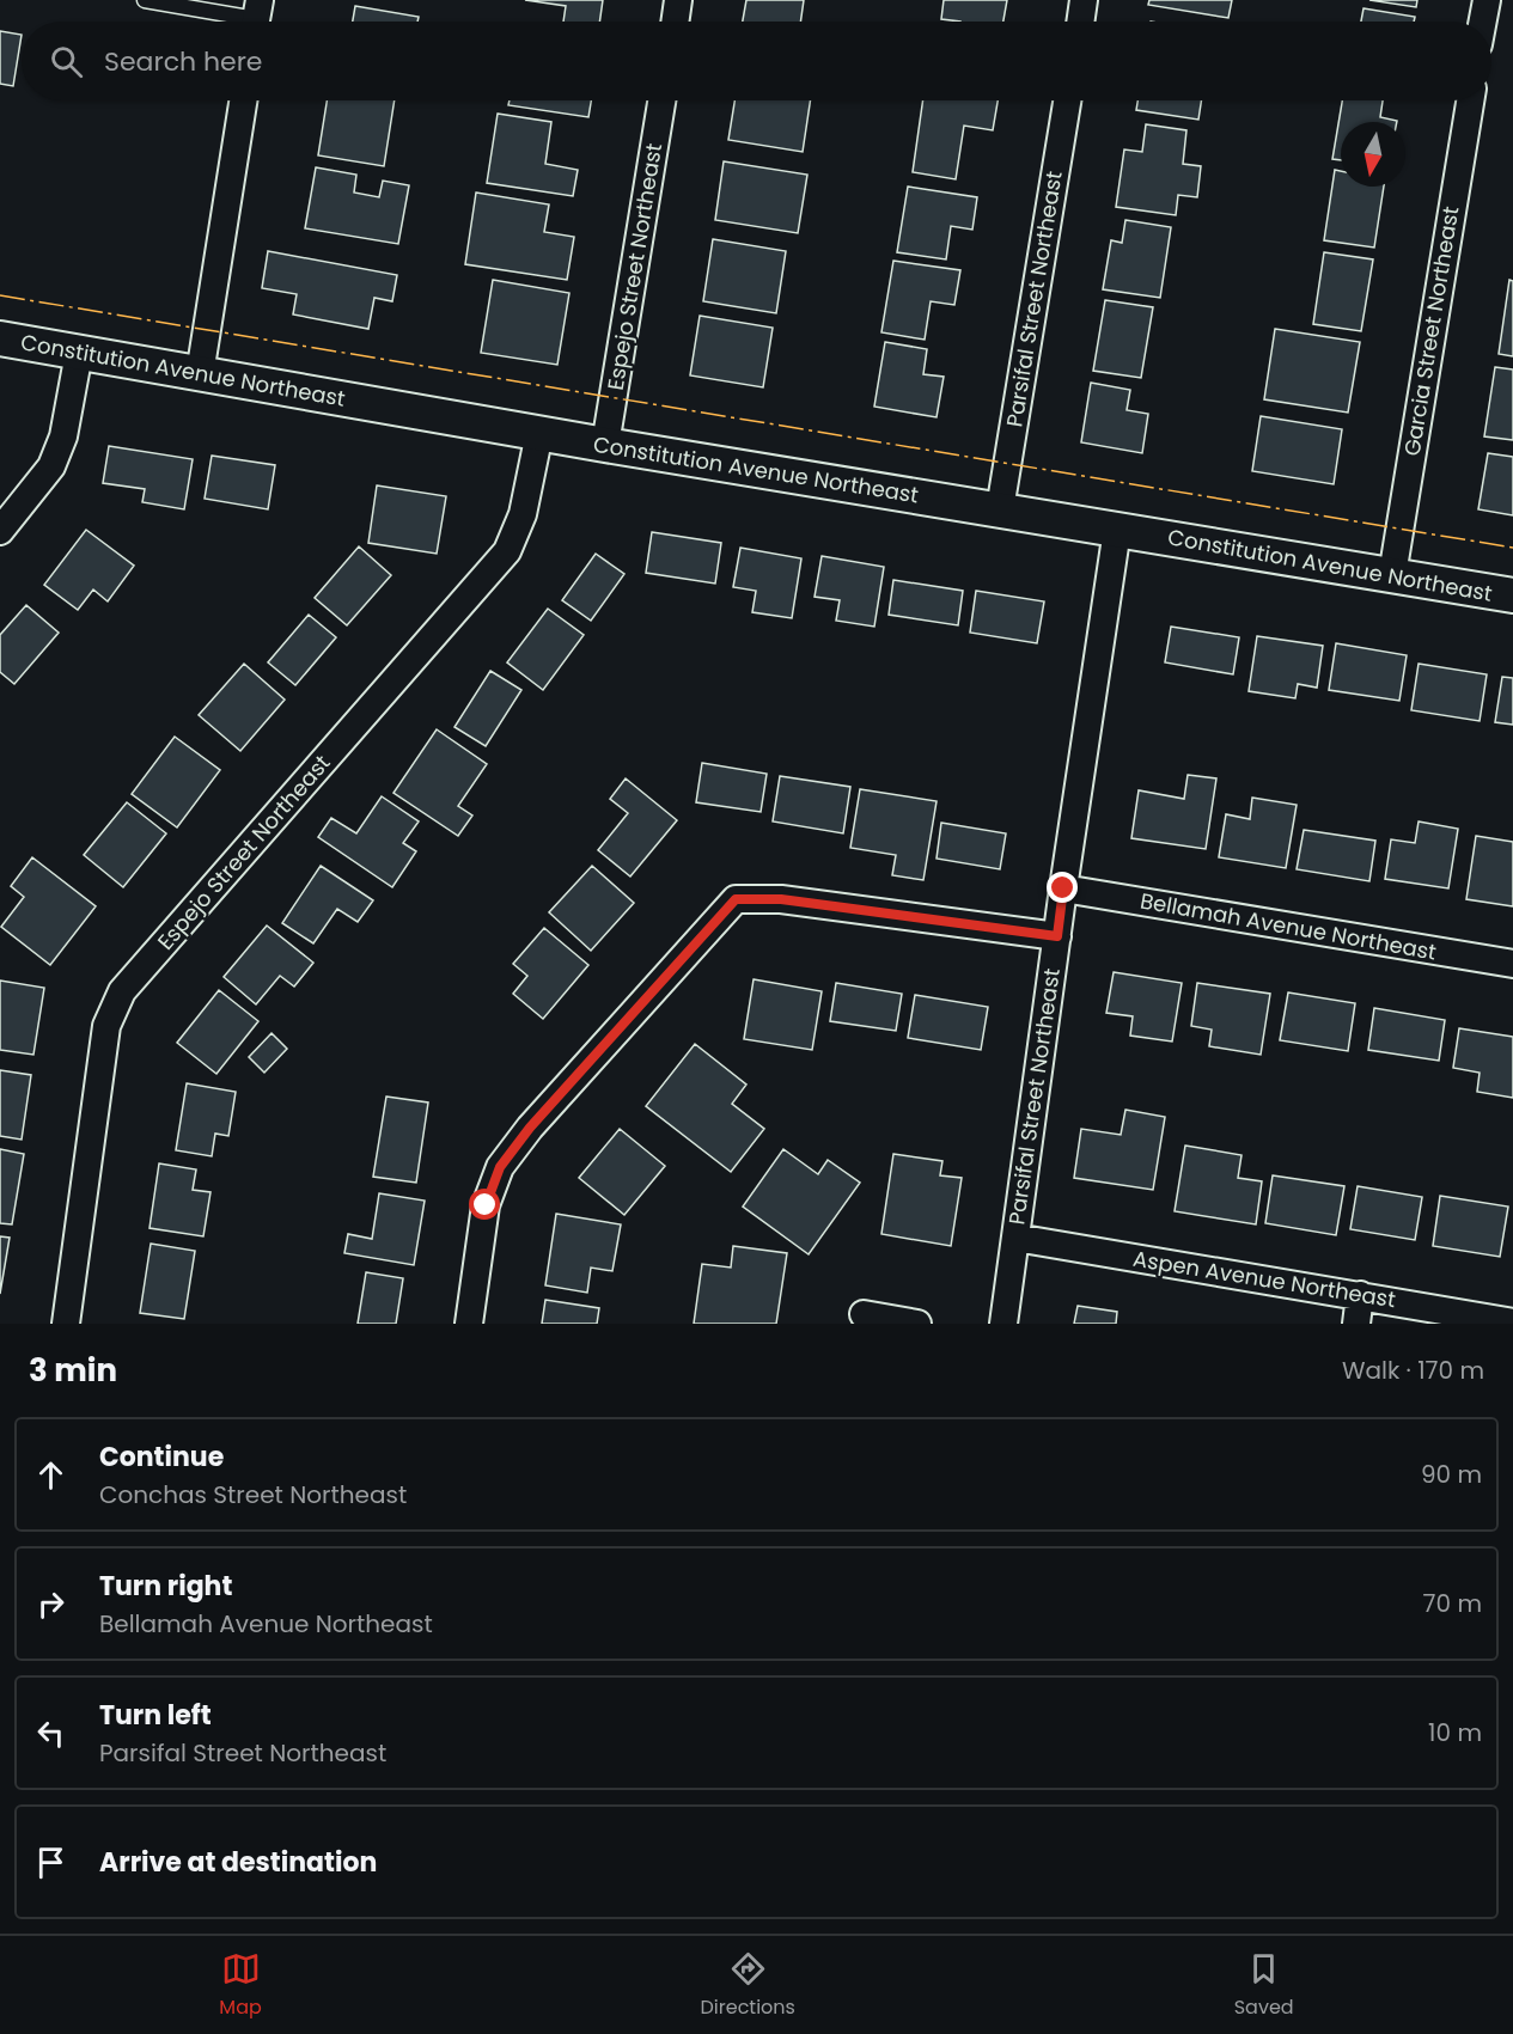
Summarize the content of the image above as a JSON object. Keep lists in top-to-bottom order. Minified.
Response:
{"streets":{"street":["Espejo Street Northeast","Parsifal Street Northeast","Garcia Street Northeast","Constitution Avenue Northeast","Bellamah Avenue Northeast","Aspen Avenue Northeast"]},"crossings":[["Espejo Street Northeast","Constitution Avenue Northeast"],["Parsifal Street Northeast","Constitution Avenue Northeast"],["Parsifal Street Northeast","Bellamah Avenue Northeast"],["Parsifal Street Northeast","Aspen Avenue Northeast"],["Garcia Street Northeast","Constitution Avenue Northeast"]],"north":"bottom","page":{"search":"Search here","heading":["3 min","Walk · 170 m"],"list":[["Continue","Conchas Street Northeast","90 m"],["Turn right","Bellamah Avenue Northeast","70 m"],["Turn left","Parsifal Street Northeast","10 m"],"Arrive at destination"],"nav":["Map","Directions","Saved"]}}
